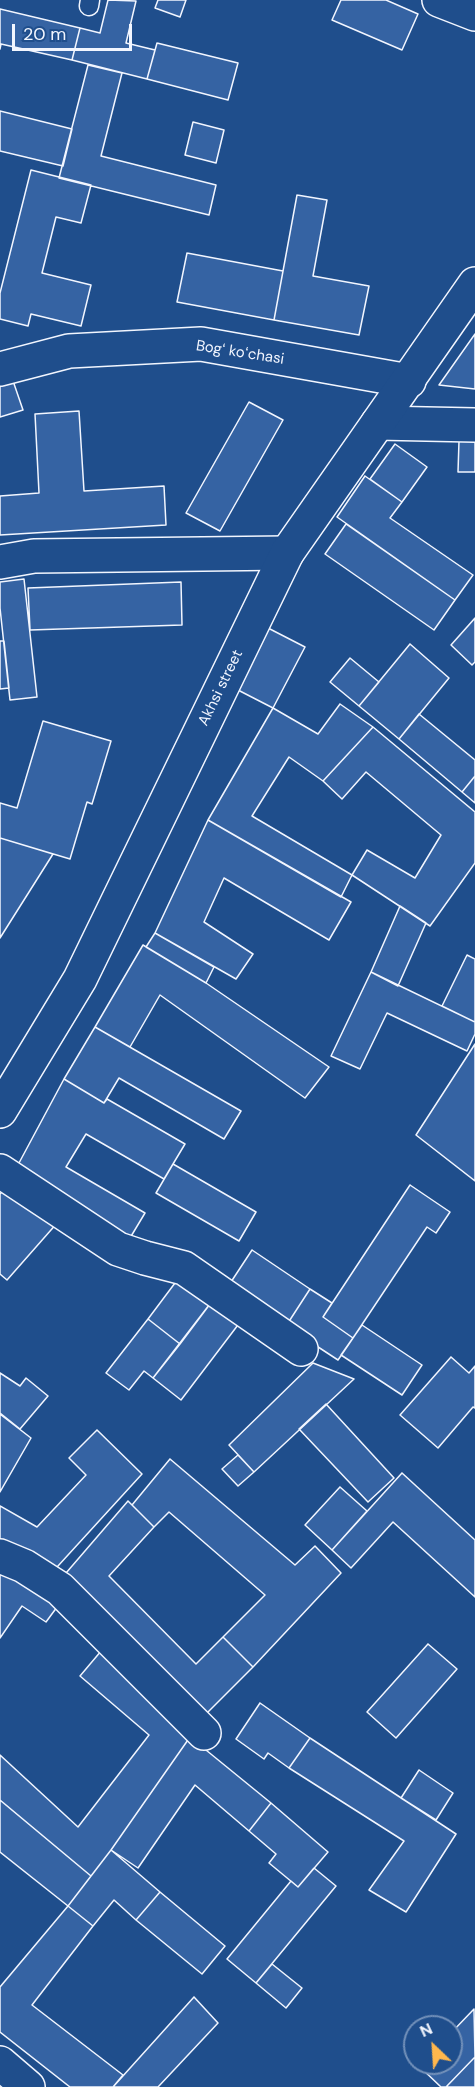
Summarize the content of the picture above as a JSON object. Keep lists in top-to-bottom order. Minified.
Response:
{"streets":{"street":["Bogʻ koʻchasi","Akhsi street"]},"crossings":[["Bogʻ koʻchasi","Akhsi street"]],"scale_bar":"20 m","north":"top left"}
